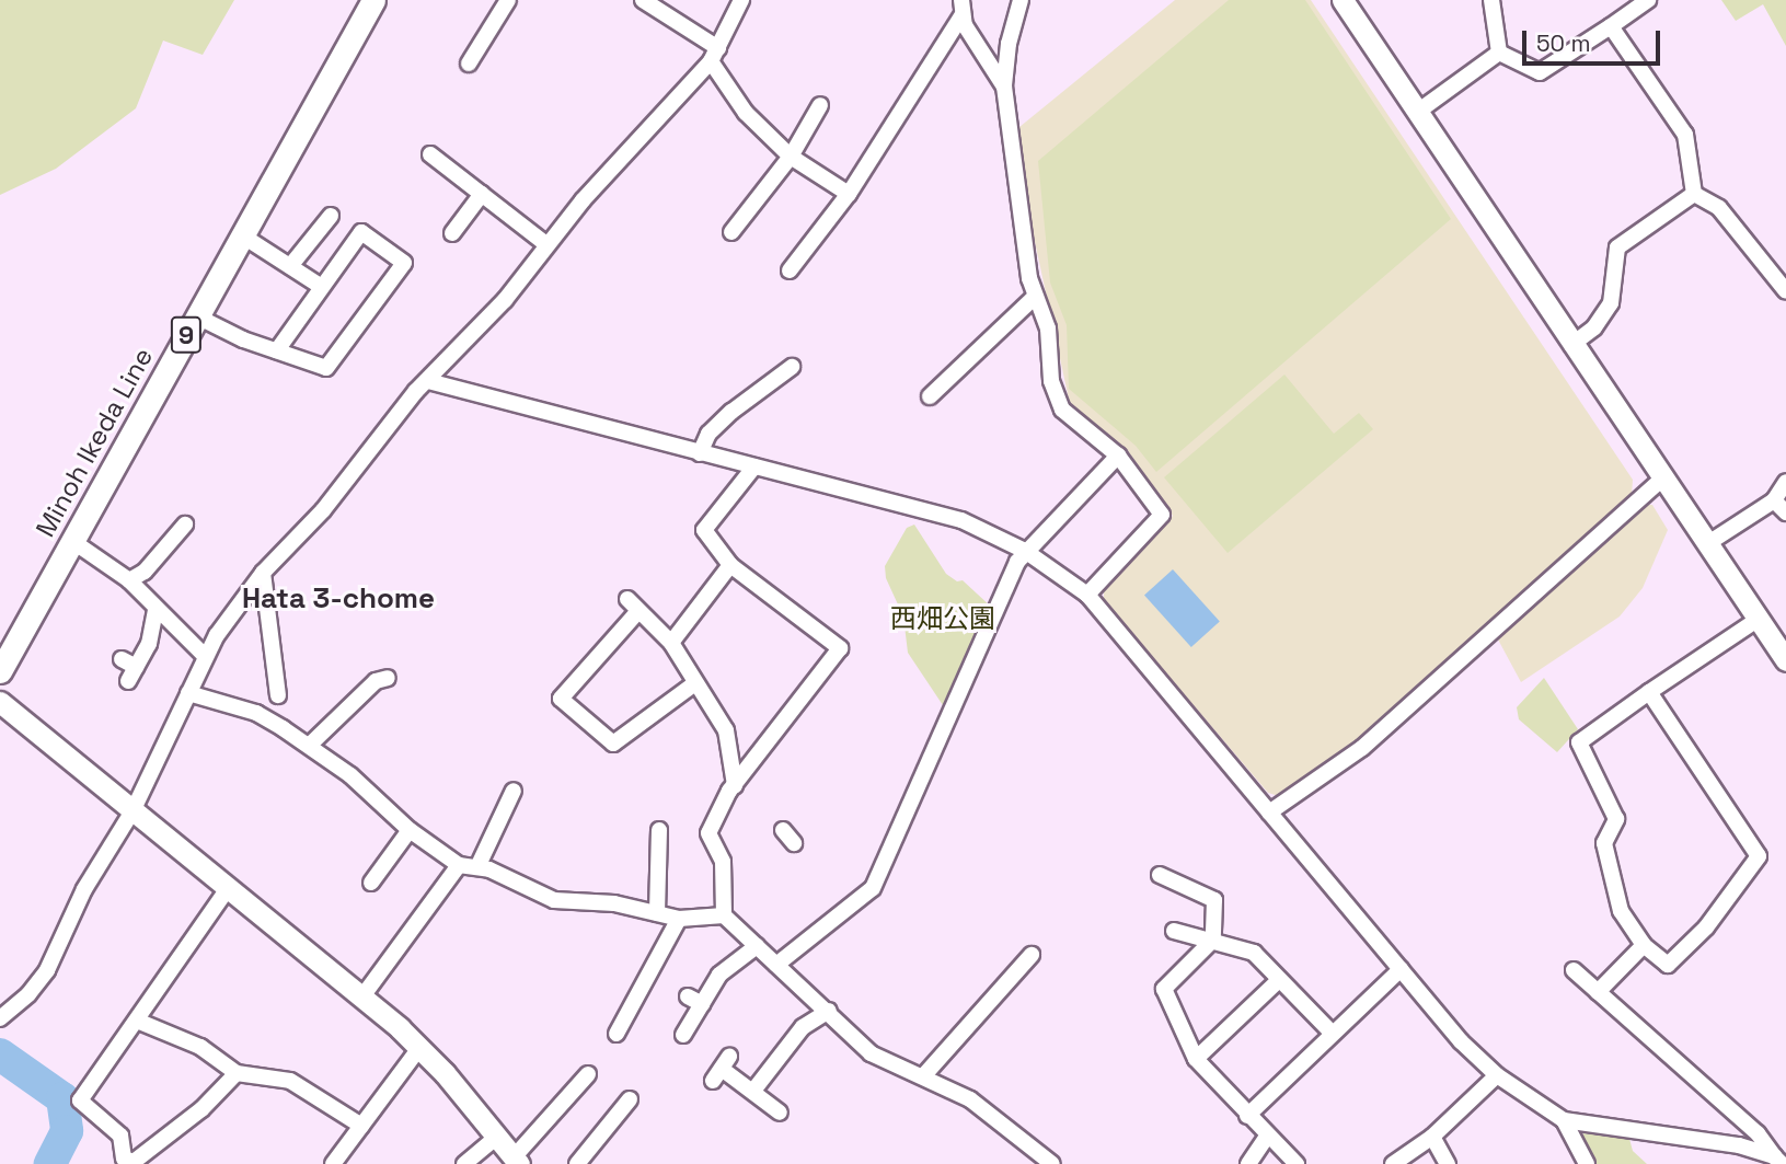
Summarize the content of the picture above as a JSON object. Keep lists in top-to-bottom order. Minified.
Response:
{"streets":{"main road":["9","Minoh Ikeda Line"]},"districts":["Hata 3-chome"],"parks":["西畑公園"],"scale_bar":"50 m"}
